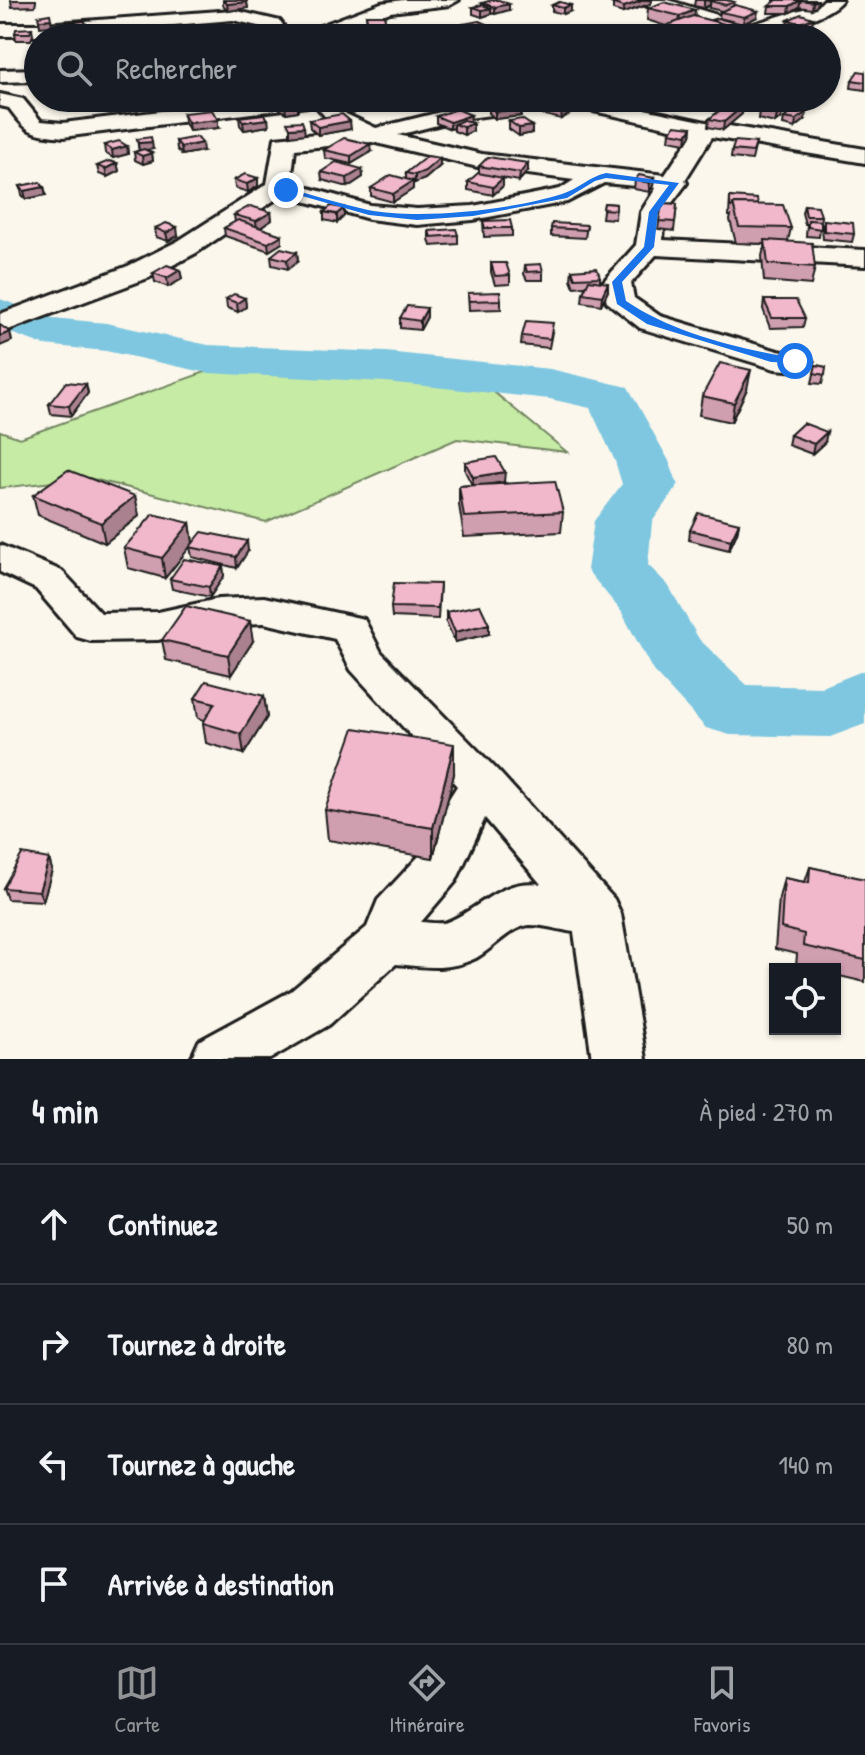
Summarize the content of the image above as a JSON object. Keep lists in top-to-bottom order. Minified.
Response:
{"page":{"search":"Rechercher","heading":["4 min","À pied · 270 m"],"list":[["Continuez","50 m"],["Tournez à droite","80 m"],["Tournez à gauche","140 m"],"Arrivée à destination"],"nav":["Carte","Itinéraire","Favoris"]}}
